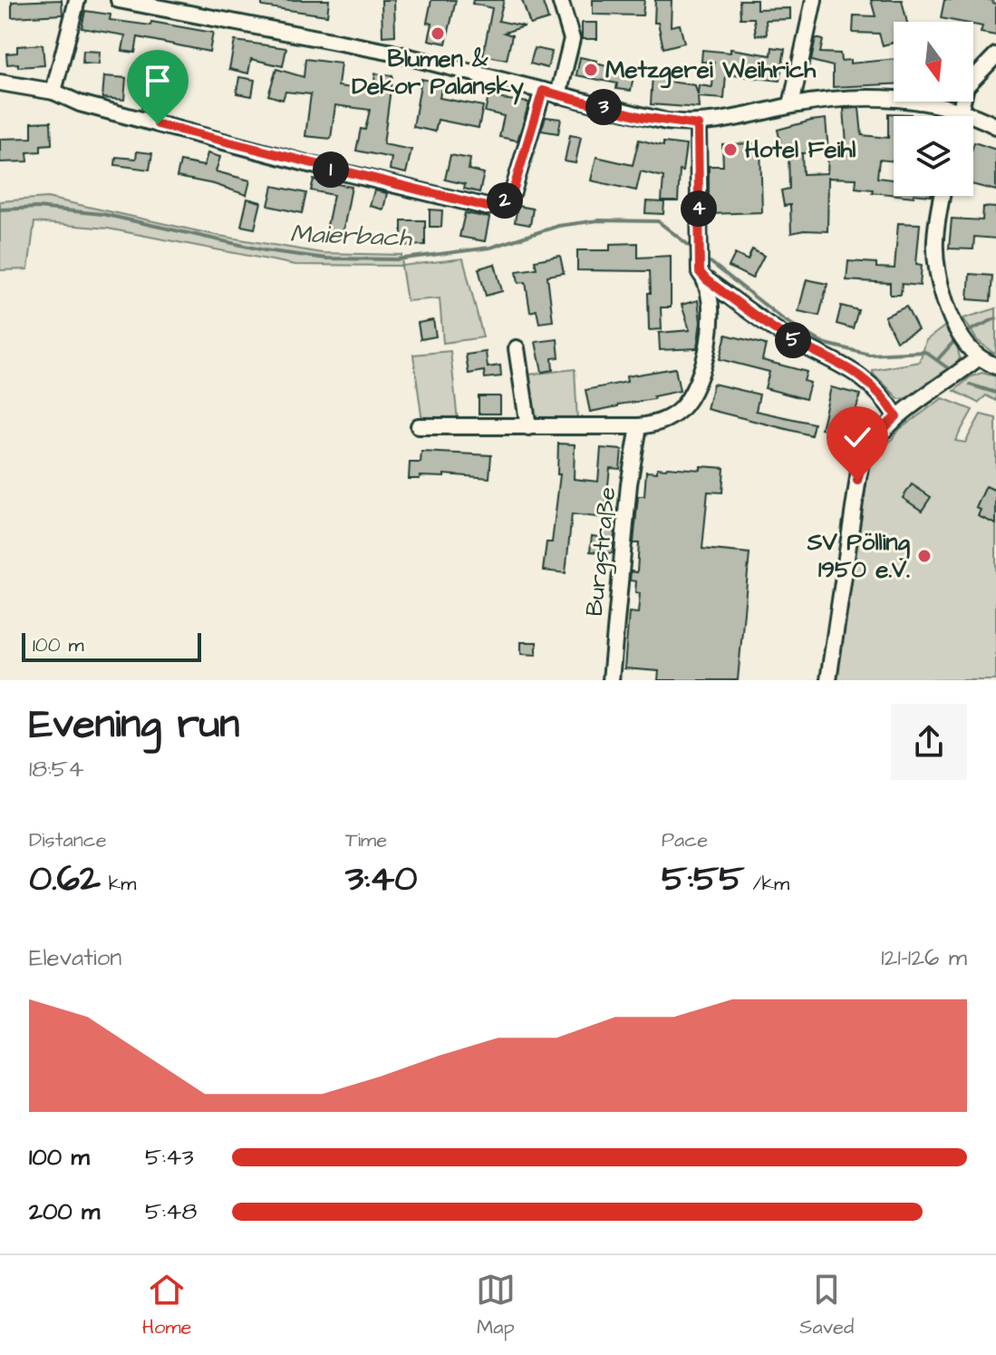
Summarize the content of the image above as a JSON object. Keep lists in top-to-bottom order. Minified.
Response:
{"streets":{"street":["Burgstraße"]},"water":["Maierbach"],"places":["Blumen & Dekor Palansky","Metzgerei Weihrich","Hotel Feihl","SV Pölling 1950 e.V."],"scale_bar":"100 m","north":"bottom","page":{"pins":["3","1","2","4","5"],"scale":"100 m","heading":["Evening run","18:54"],"stats":[["Distance","0.62 km"],["Time","3:40"],["Pace","5:55 /km"]],"chart":["Elevation","121–126 m"],"list":[{"name":"100 m","note":"5:43"},{"name":"200 m","note":"5:48"}],"tabs":["Home","Map","Saved"]}}
